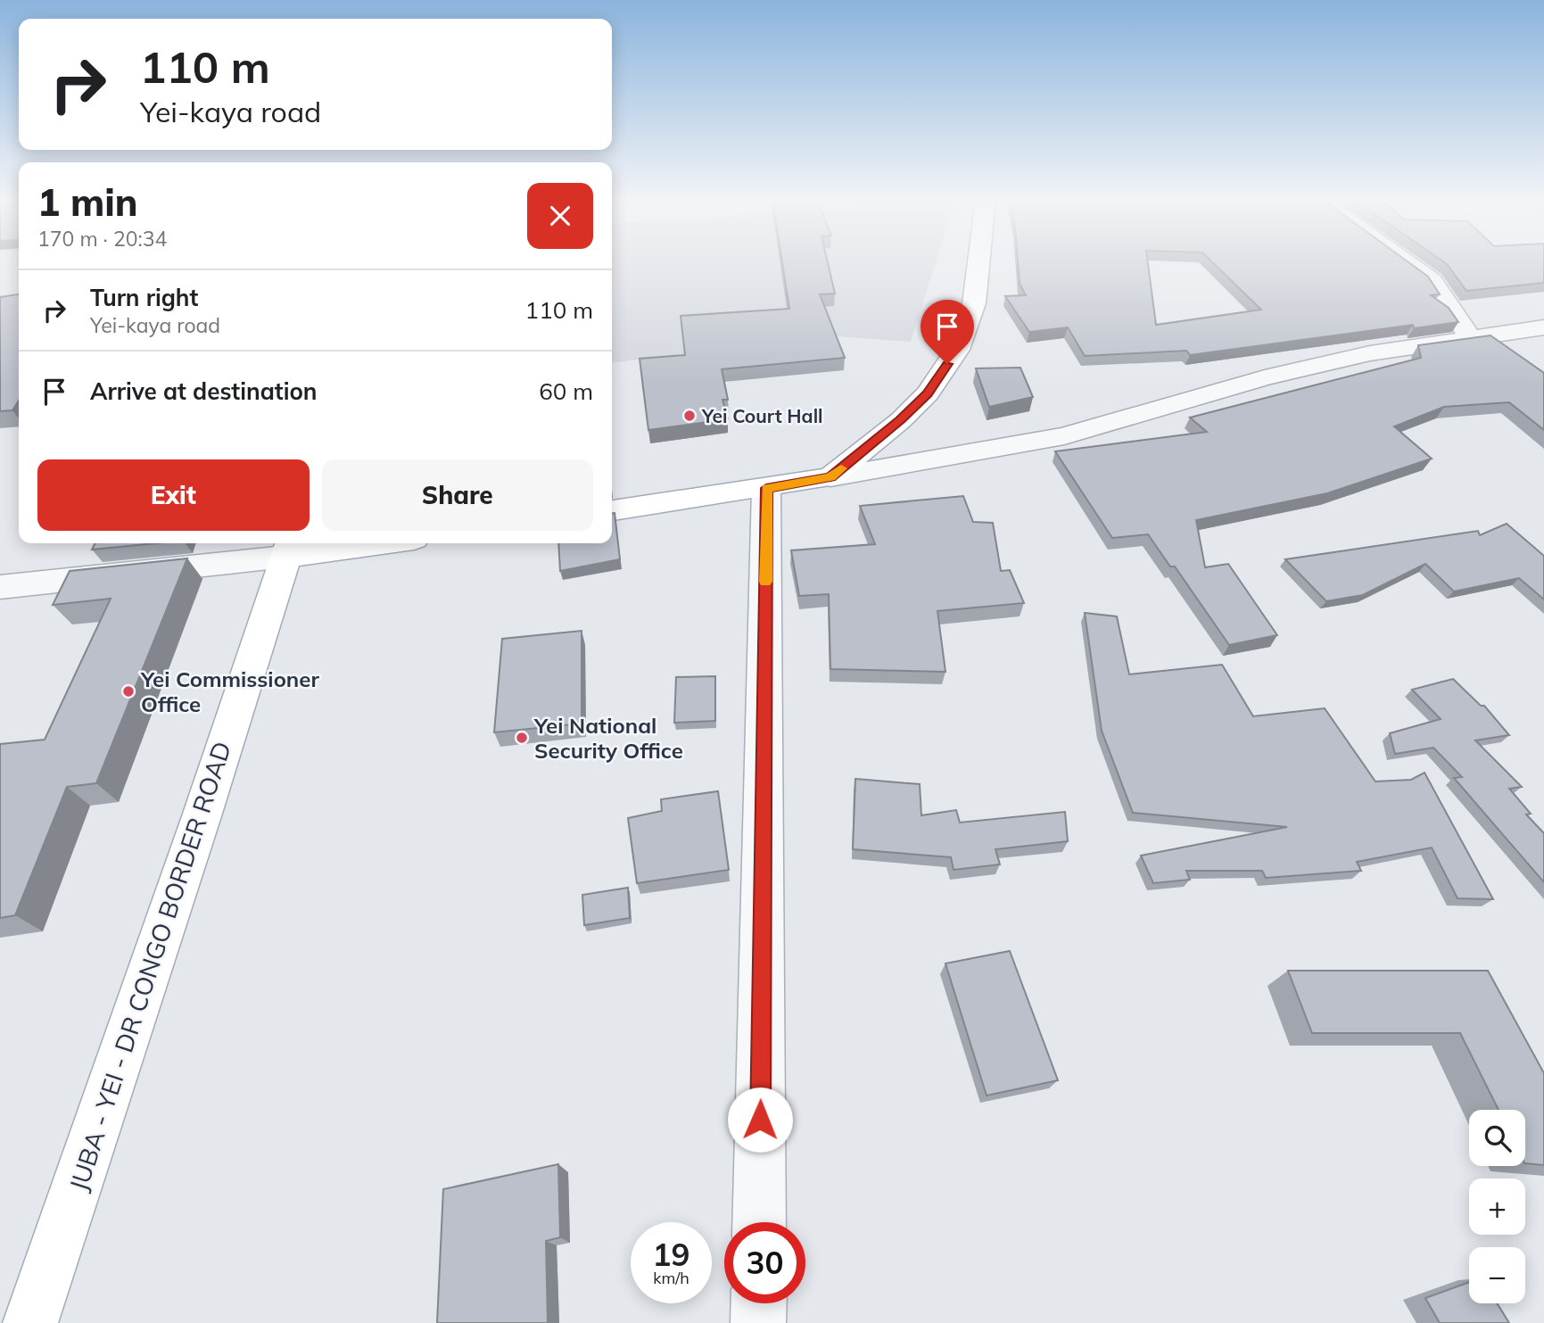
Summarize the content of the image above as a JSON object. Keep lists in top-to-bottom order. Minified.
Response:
{"streets":{"main road":["JUBA - YEI - DR CONGO BORDER ROAD"]},"places":["Yei Court Hall","Yei Commissioner Office","Yei National Security Office"],"page":{"turn":["110 m","Yei-kaya road"],"heading":["1 min","170 m · 20:34"],"list":[{"name":"Turn right","note":"Yei-kaya road","value":"110 m"},{"name":"Arrive at destination","value":"60 m"}],"buttons":["Exit","Share"],"map_buttons":["+","−"],"speed":"19 km/h","limit":"30"}}
